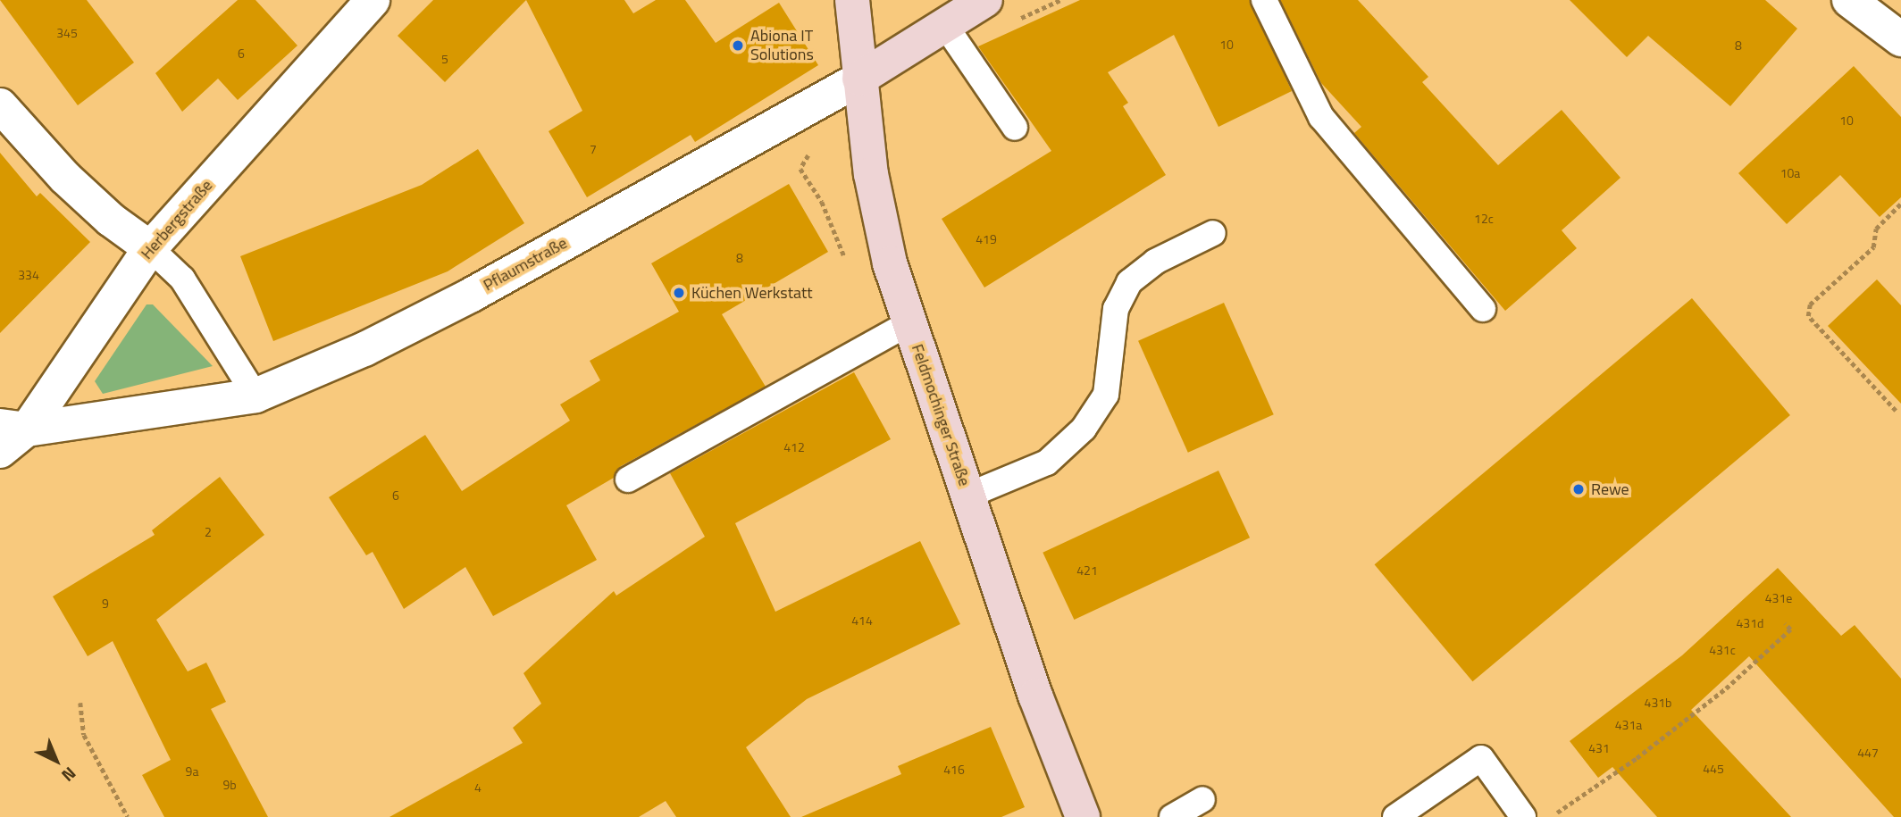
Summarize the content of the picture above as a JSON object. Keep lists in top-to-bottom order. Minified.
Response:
{"streets":{"main road":["Pflaumstraße","Feldmochinger Straße"],"street":["Herbergstraße"]},"crossings":[["Herbergstraße","Pflaumstraße"],["Pflaumstraße","Feldmochinger Straße"]],"places":["Abiona IT Solutions","Küchen Werkstatt","Rewe"],"house_numbers":["345","10","8","6","5","10","7","10a","12c","419","8","334","412","6","2","421","431e","9","414","431d","431c","431b","431a","431","447","445","416","9a","9b","4"],"north":"bottom right"}
